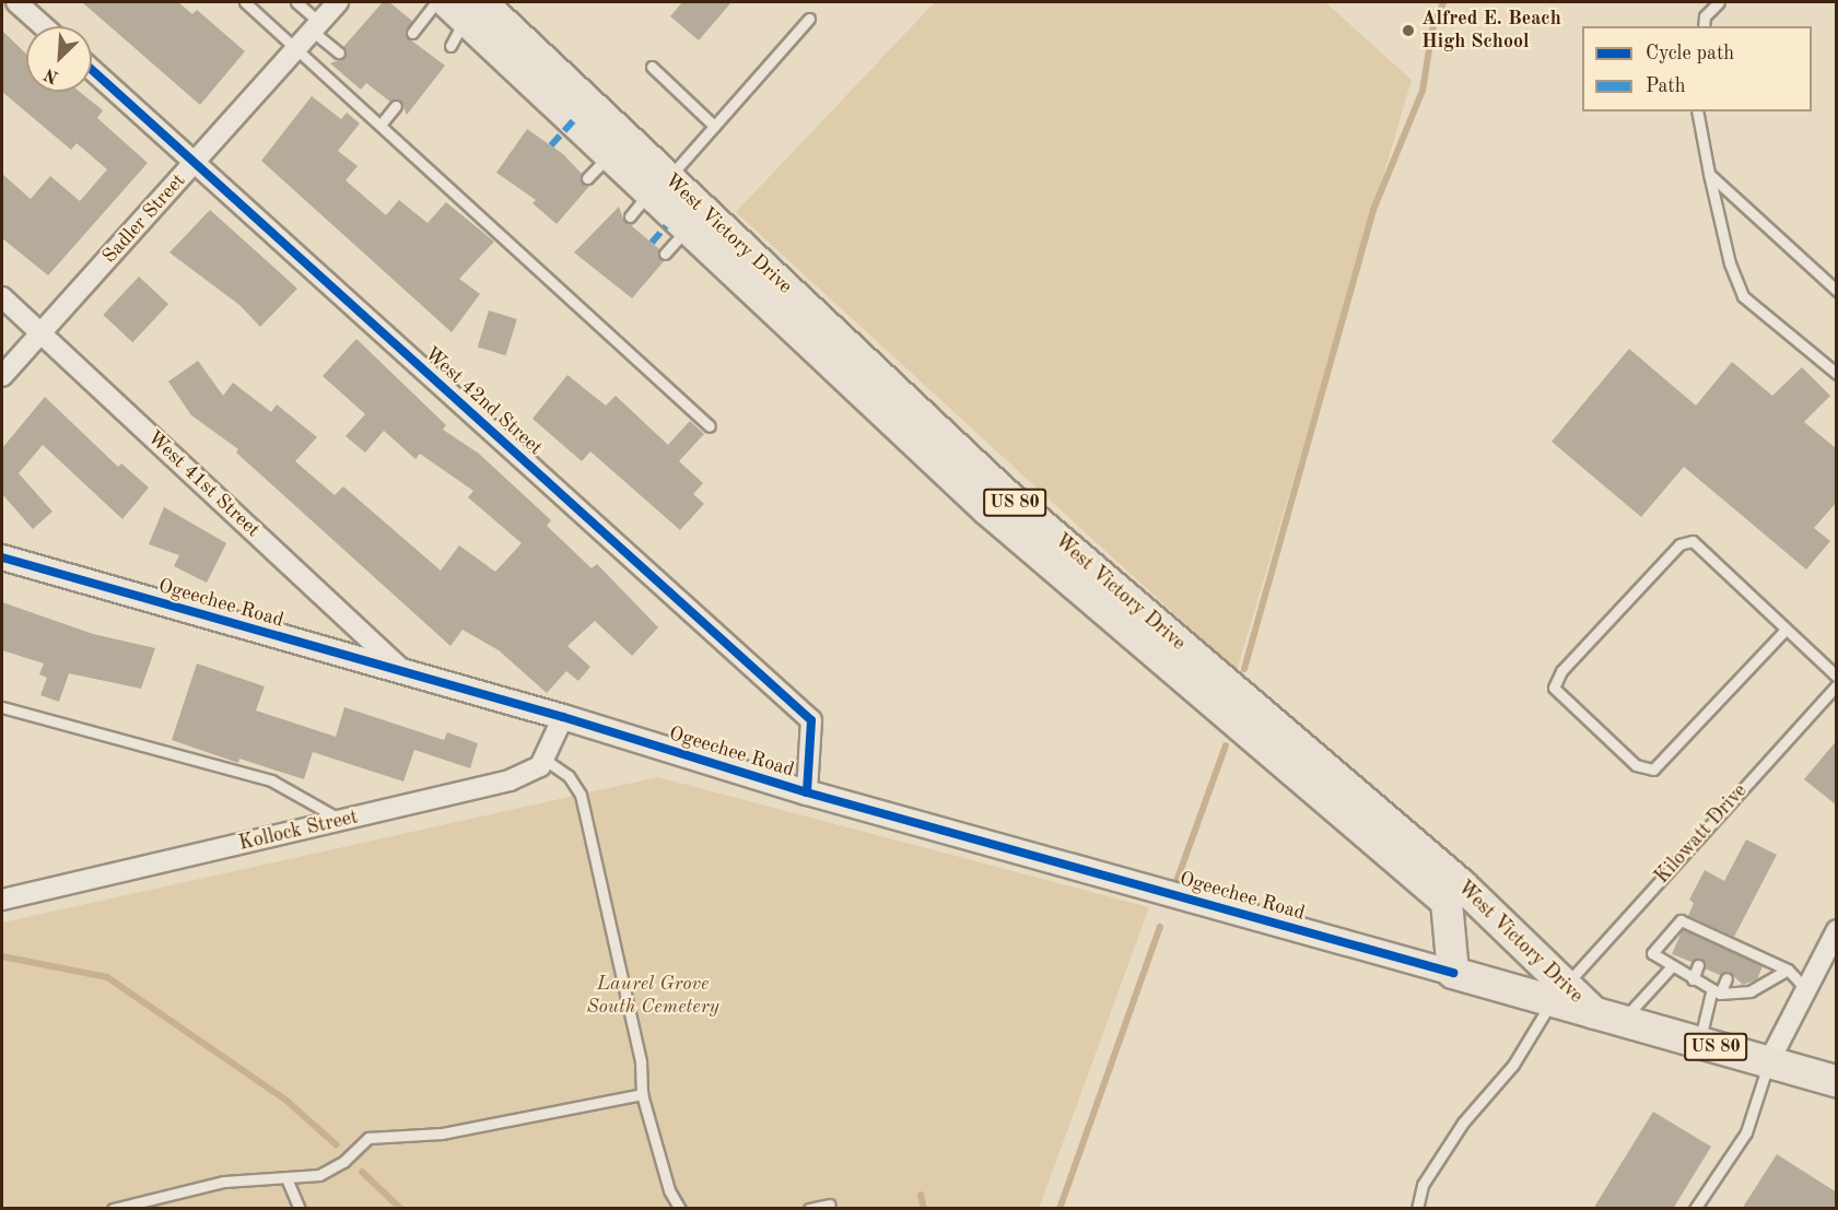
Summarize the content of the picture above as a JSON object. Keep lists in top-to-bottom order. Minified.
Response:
{"streets":{"main road":["West Victory Drive","US 80","Ogeechee Road"],"street":["Sadler Street","West 42nd Street","West 41st Street","Kollock Street"],"lane":["Kilowatt Drive"]},"crossings":[["Sadler Street","West 42nd Street"],["Sadler Street","West 41st Street"],["West Victory Drive","US 80"],["West Victory Drive","Ogeechee Road"],["West Victory Drive","Kilowatt Drive"],["West 42nd Street","Ogeechee Road"],["West 41st Street","Ogeechee Road"],["Ogeechee Road","Kilowatt Drive"]],"parks":["Laurel Grove South Cemetery"],"places":["Alfred E. Beach High School"],"legend":["Cycle path","Path"],"north":"bottom left"}
